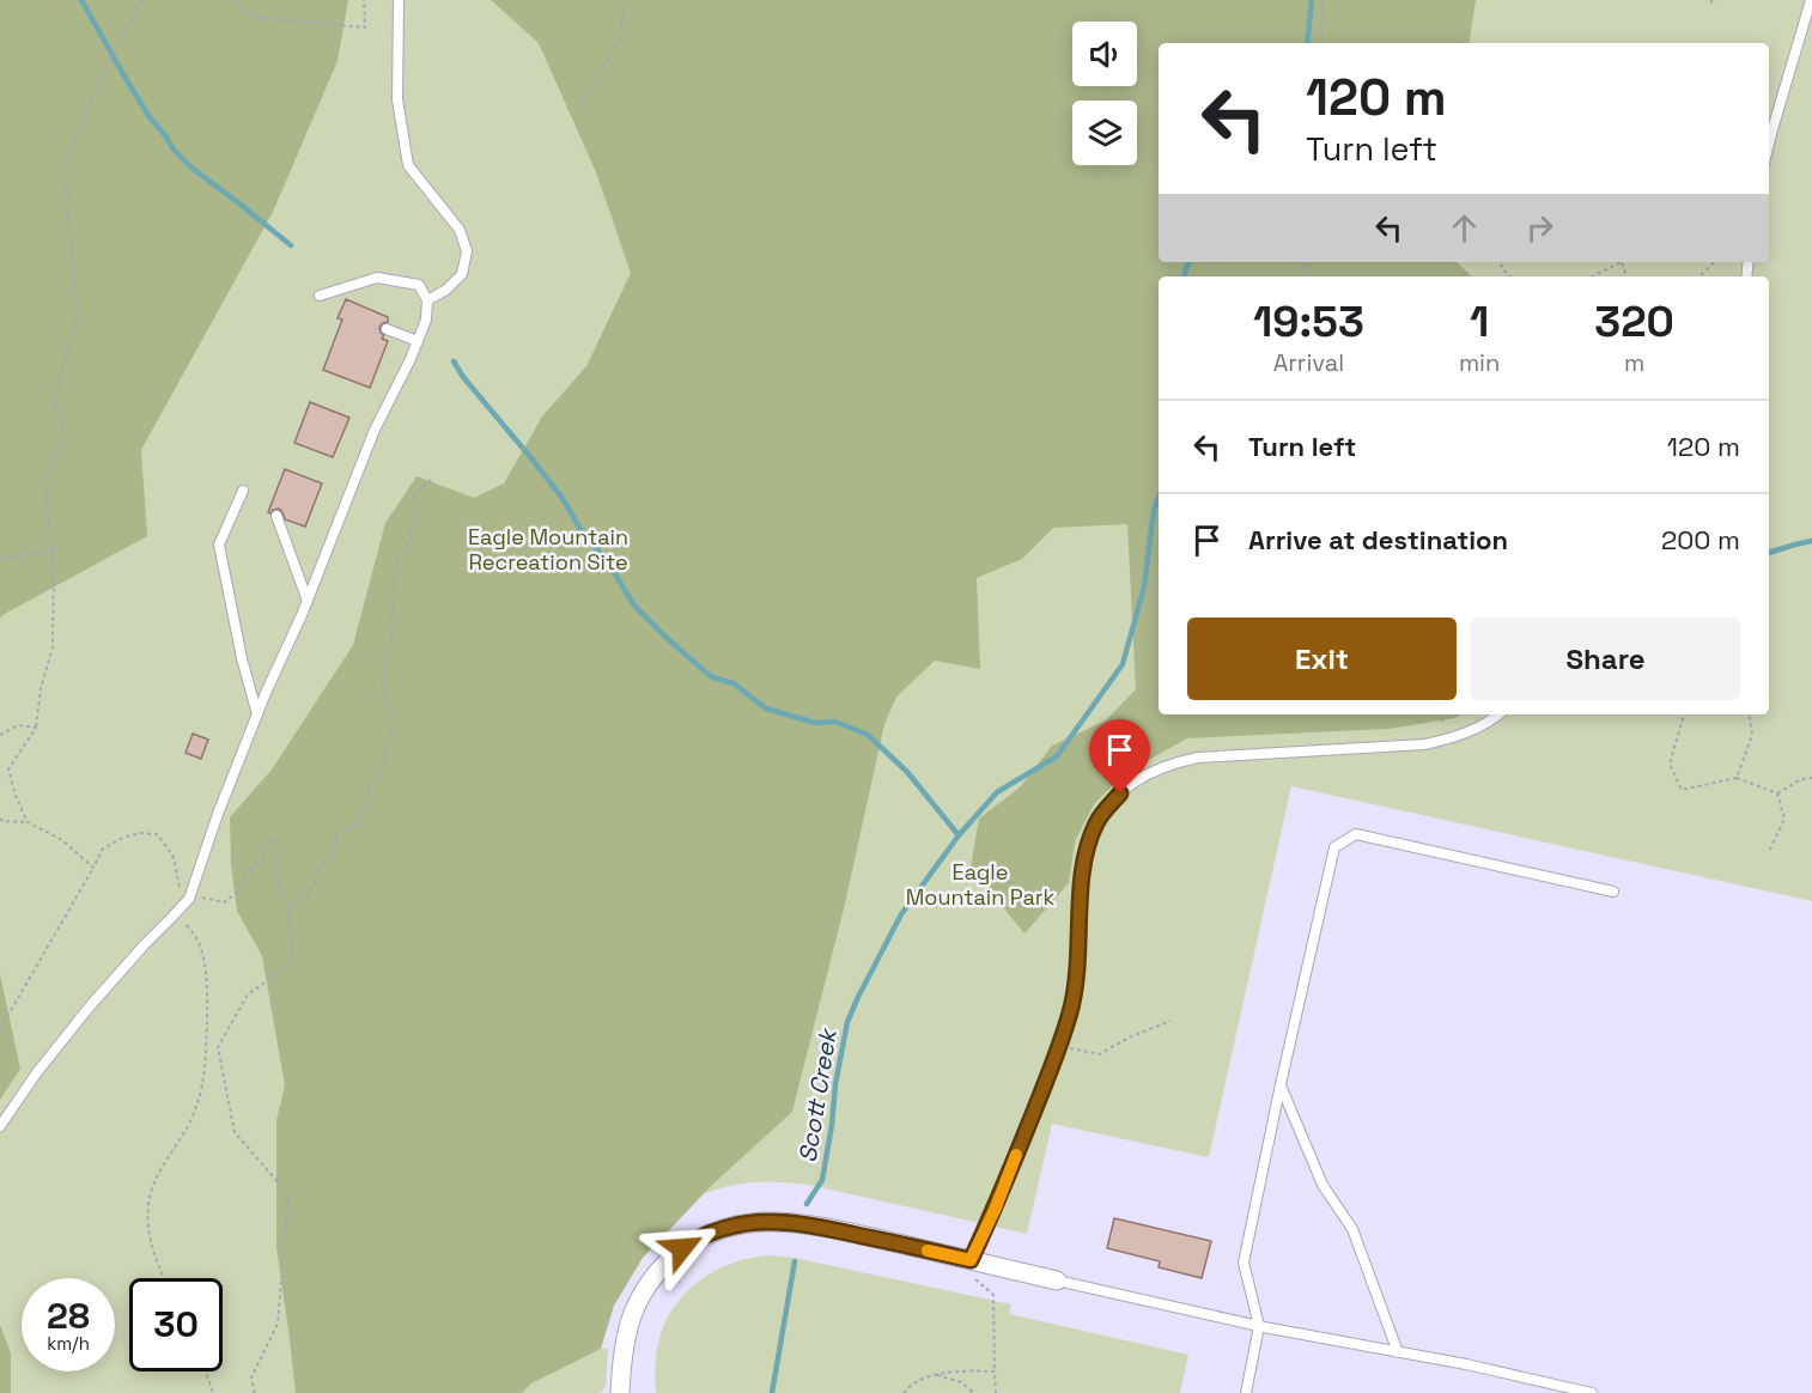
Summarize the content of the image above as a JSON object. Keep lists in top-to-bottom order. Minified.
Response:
{"water":["Scott Creek"],"parks":["Eagle Mountain Recreation Site","Eagle Mountain Park"],"page":{"turn":["120 m","Turn left"],"eta":["19:53","Arrival","1","min","320","m"],"list":[{"name":"Turn left","value":"120 m"},{"name":"Arrive at destination","value":"200 m"}],"buttons":["Exit","Share"],"speed":"28 km/h","limit":"30"}}
